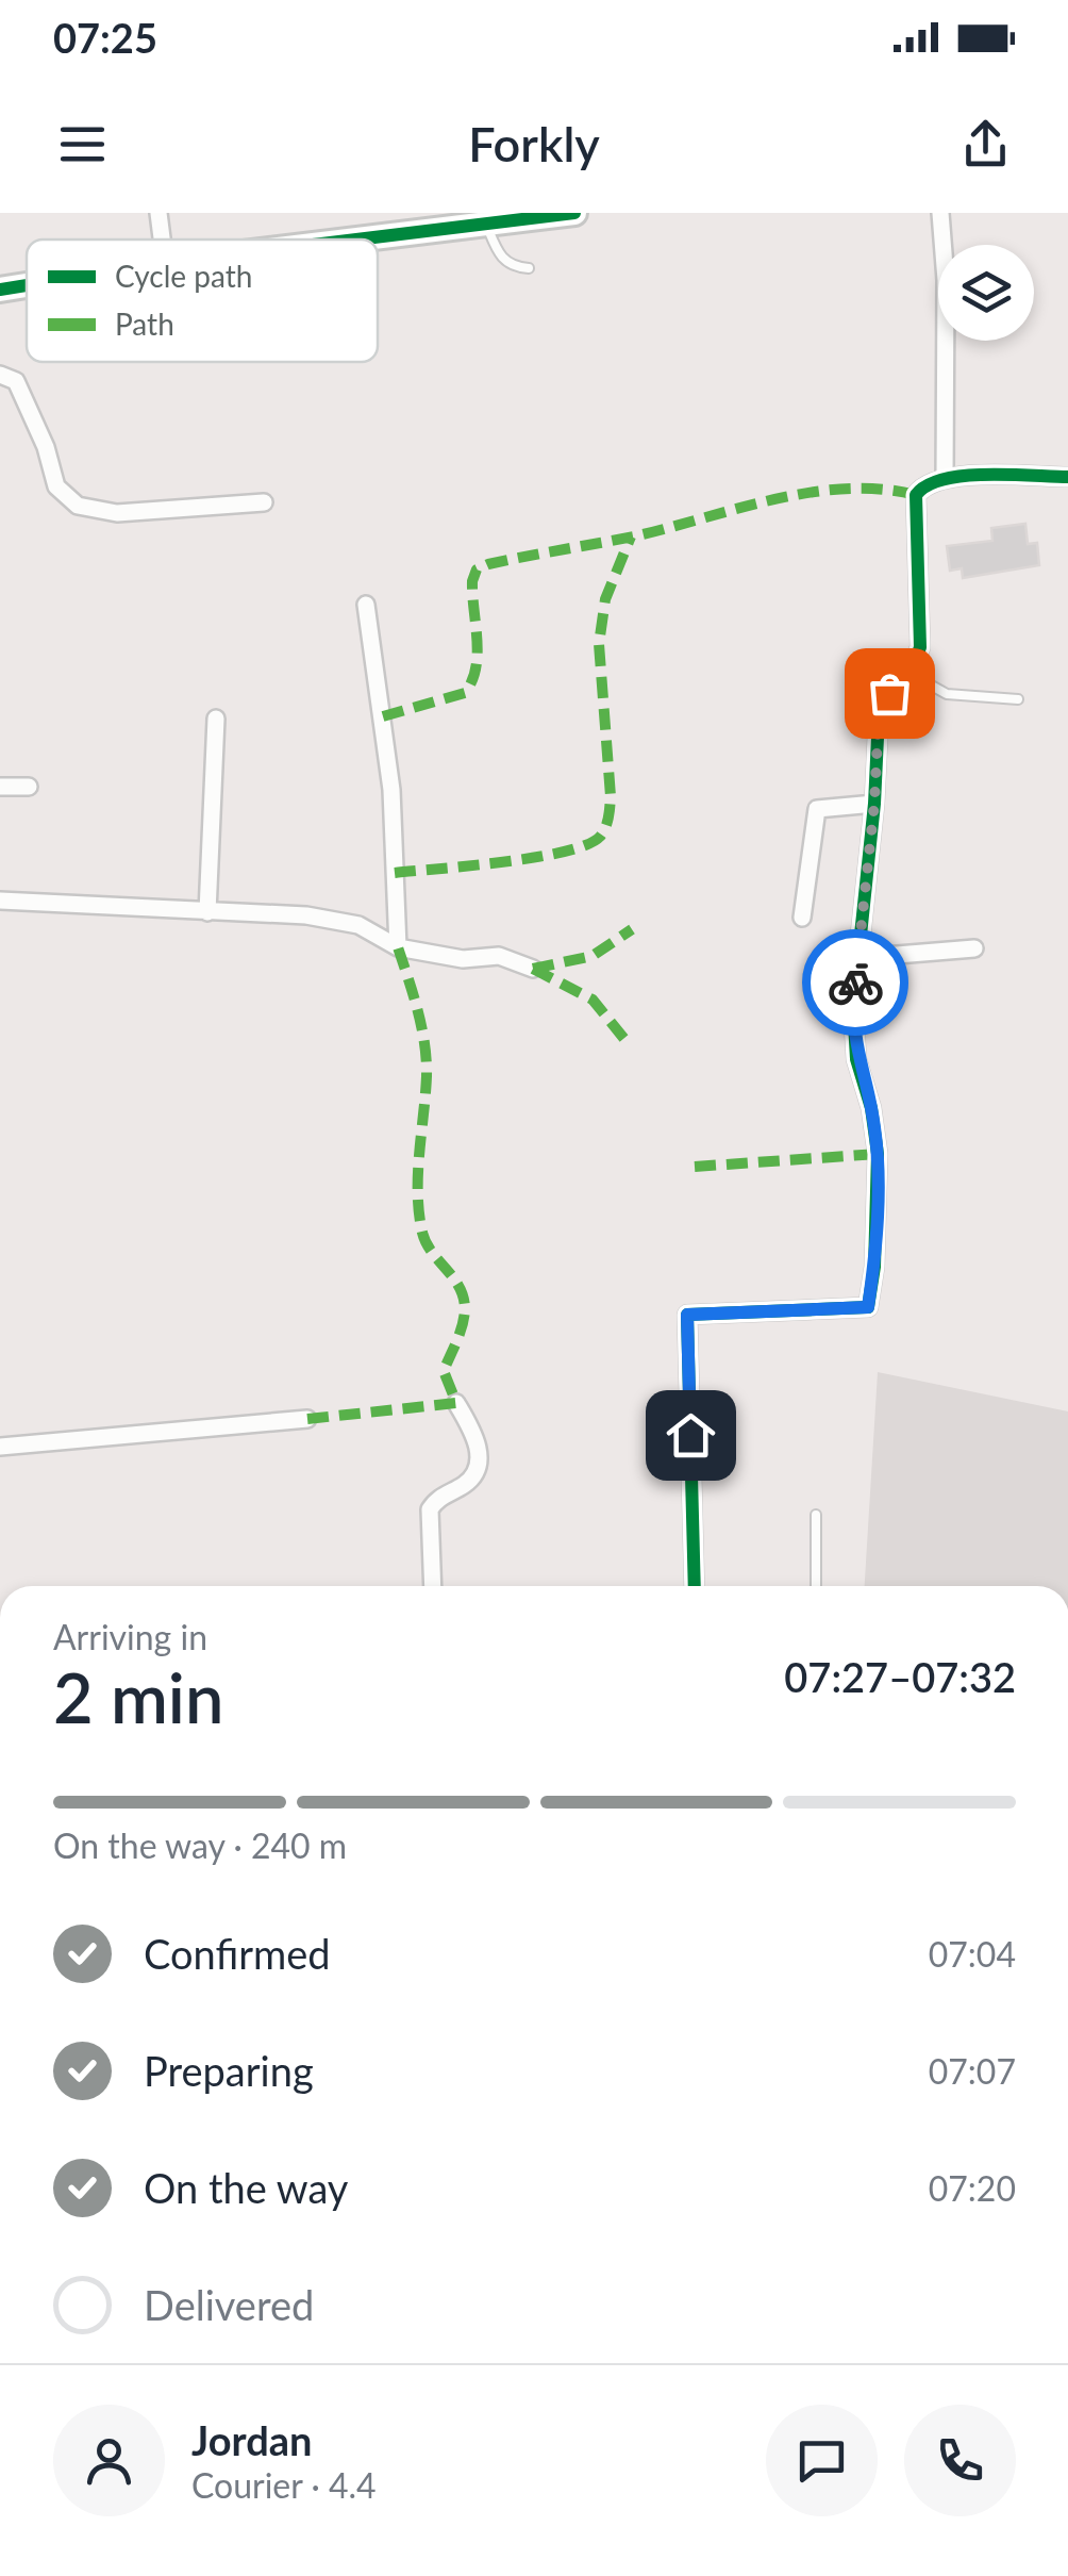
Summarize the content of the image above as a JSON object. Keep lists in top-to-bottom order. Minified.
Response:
{"legend":["Cycle path","Path"],"page":{"status":"07:25","header":"Forkly","heading":["2 min","Arriving in","07:27–07:32"],"panel":["Jordan","Courier · 4.4"],"bar":"On the way · 240 m","list":[["Confirmed","07:04"],["Preparing","07:07"],["On the way","07:20"],"Delivered"]}}
